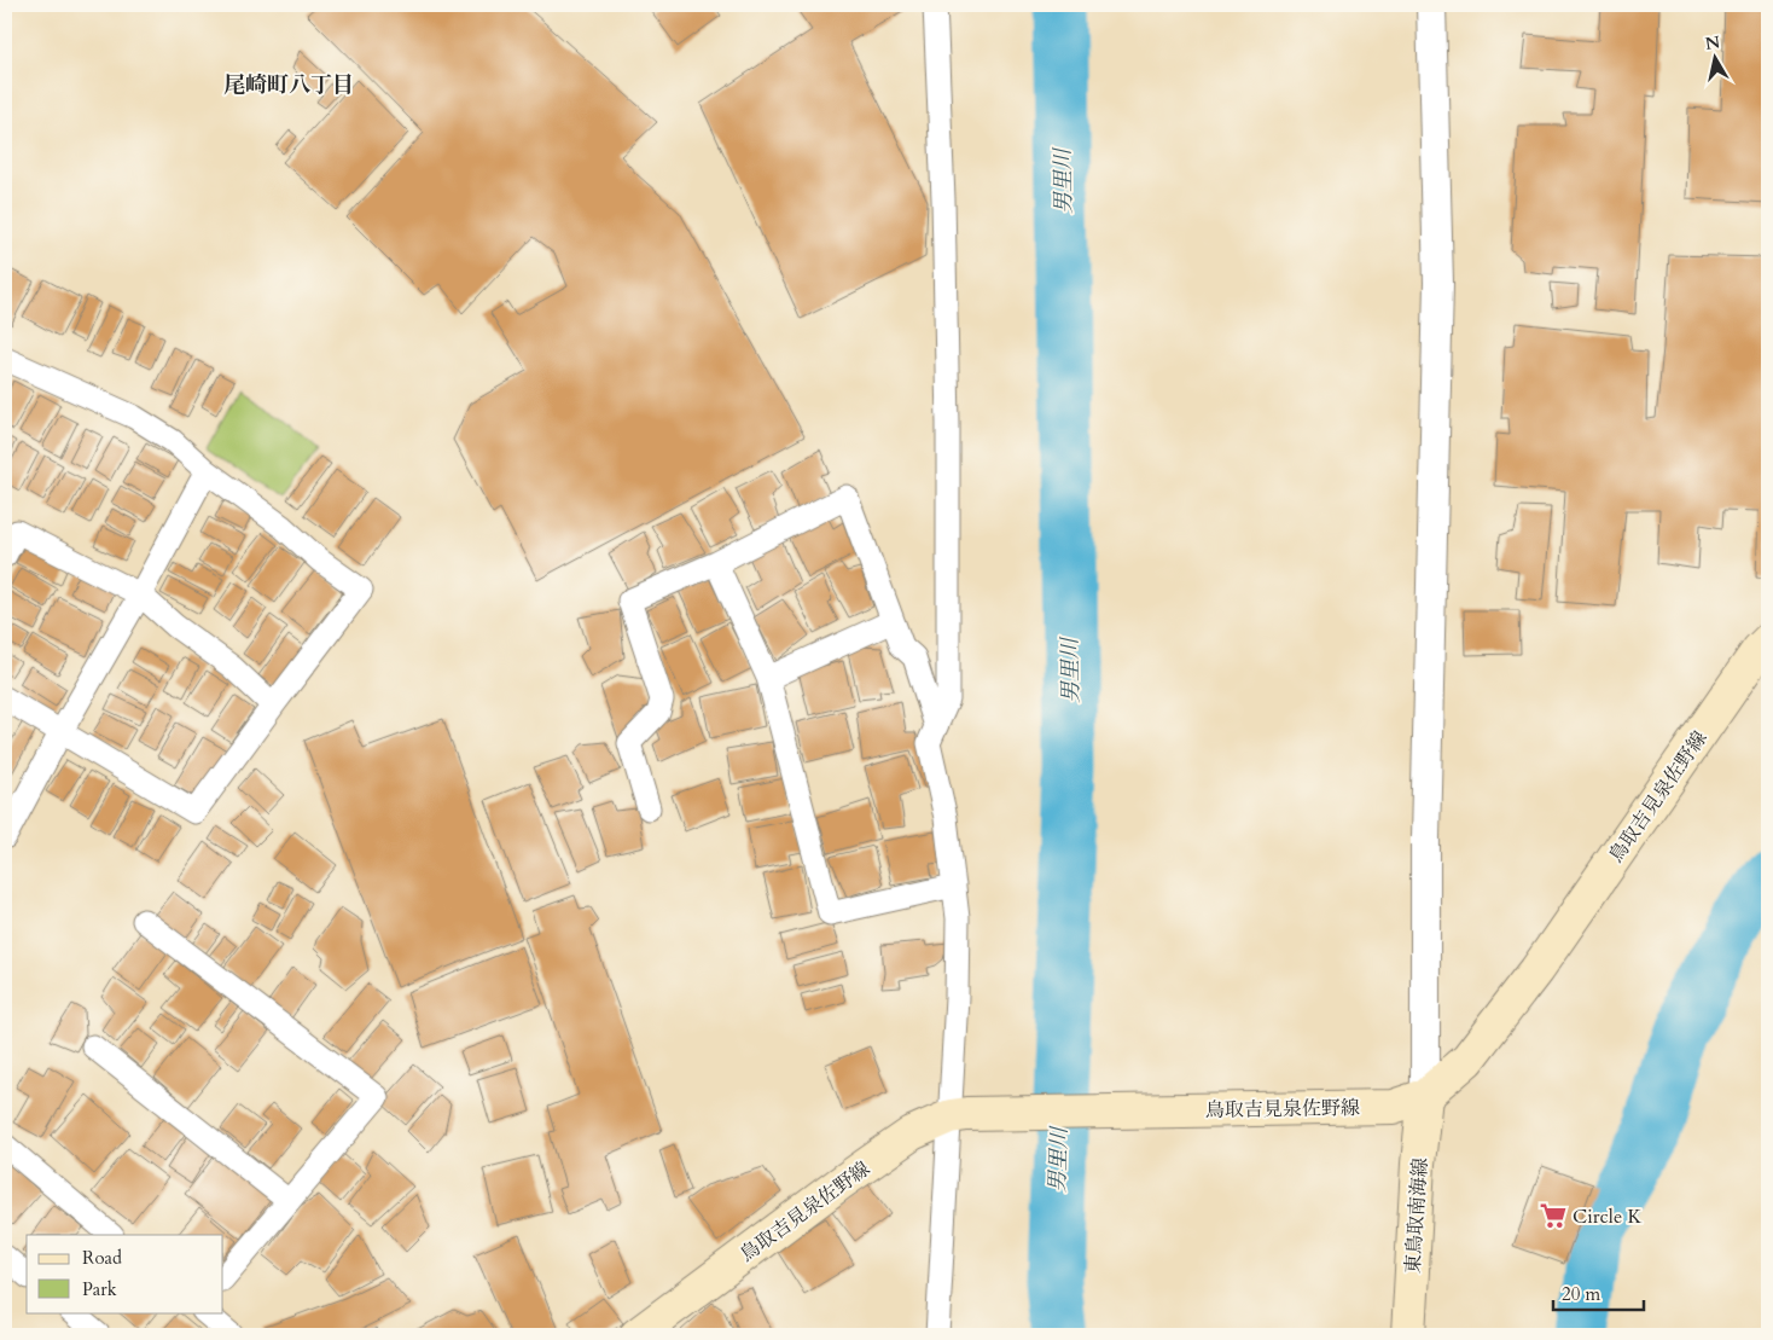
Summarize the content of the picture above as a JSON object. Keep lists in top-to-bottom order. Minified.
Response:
{"streets":{"main road":["鳥取吉見泉佐野線","東鳥取南海線"]},"crossings":[["鳥取吉見泉佐野線","東鳥取南海線"]],"districts":["尾崎町八丁目"],"water":["男里川"],"places":{"supermarket":["Circle K"]},"legend":["Road","Park"],"scale_bar":"20 m","north":"top"}
